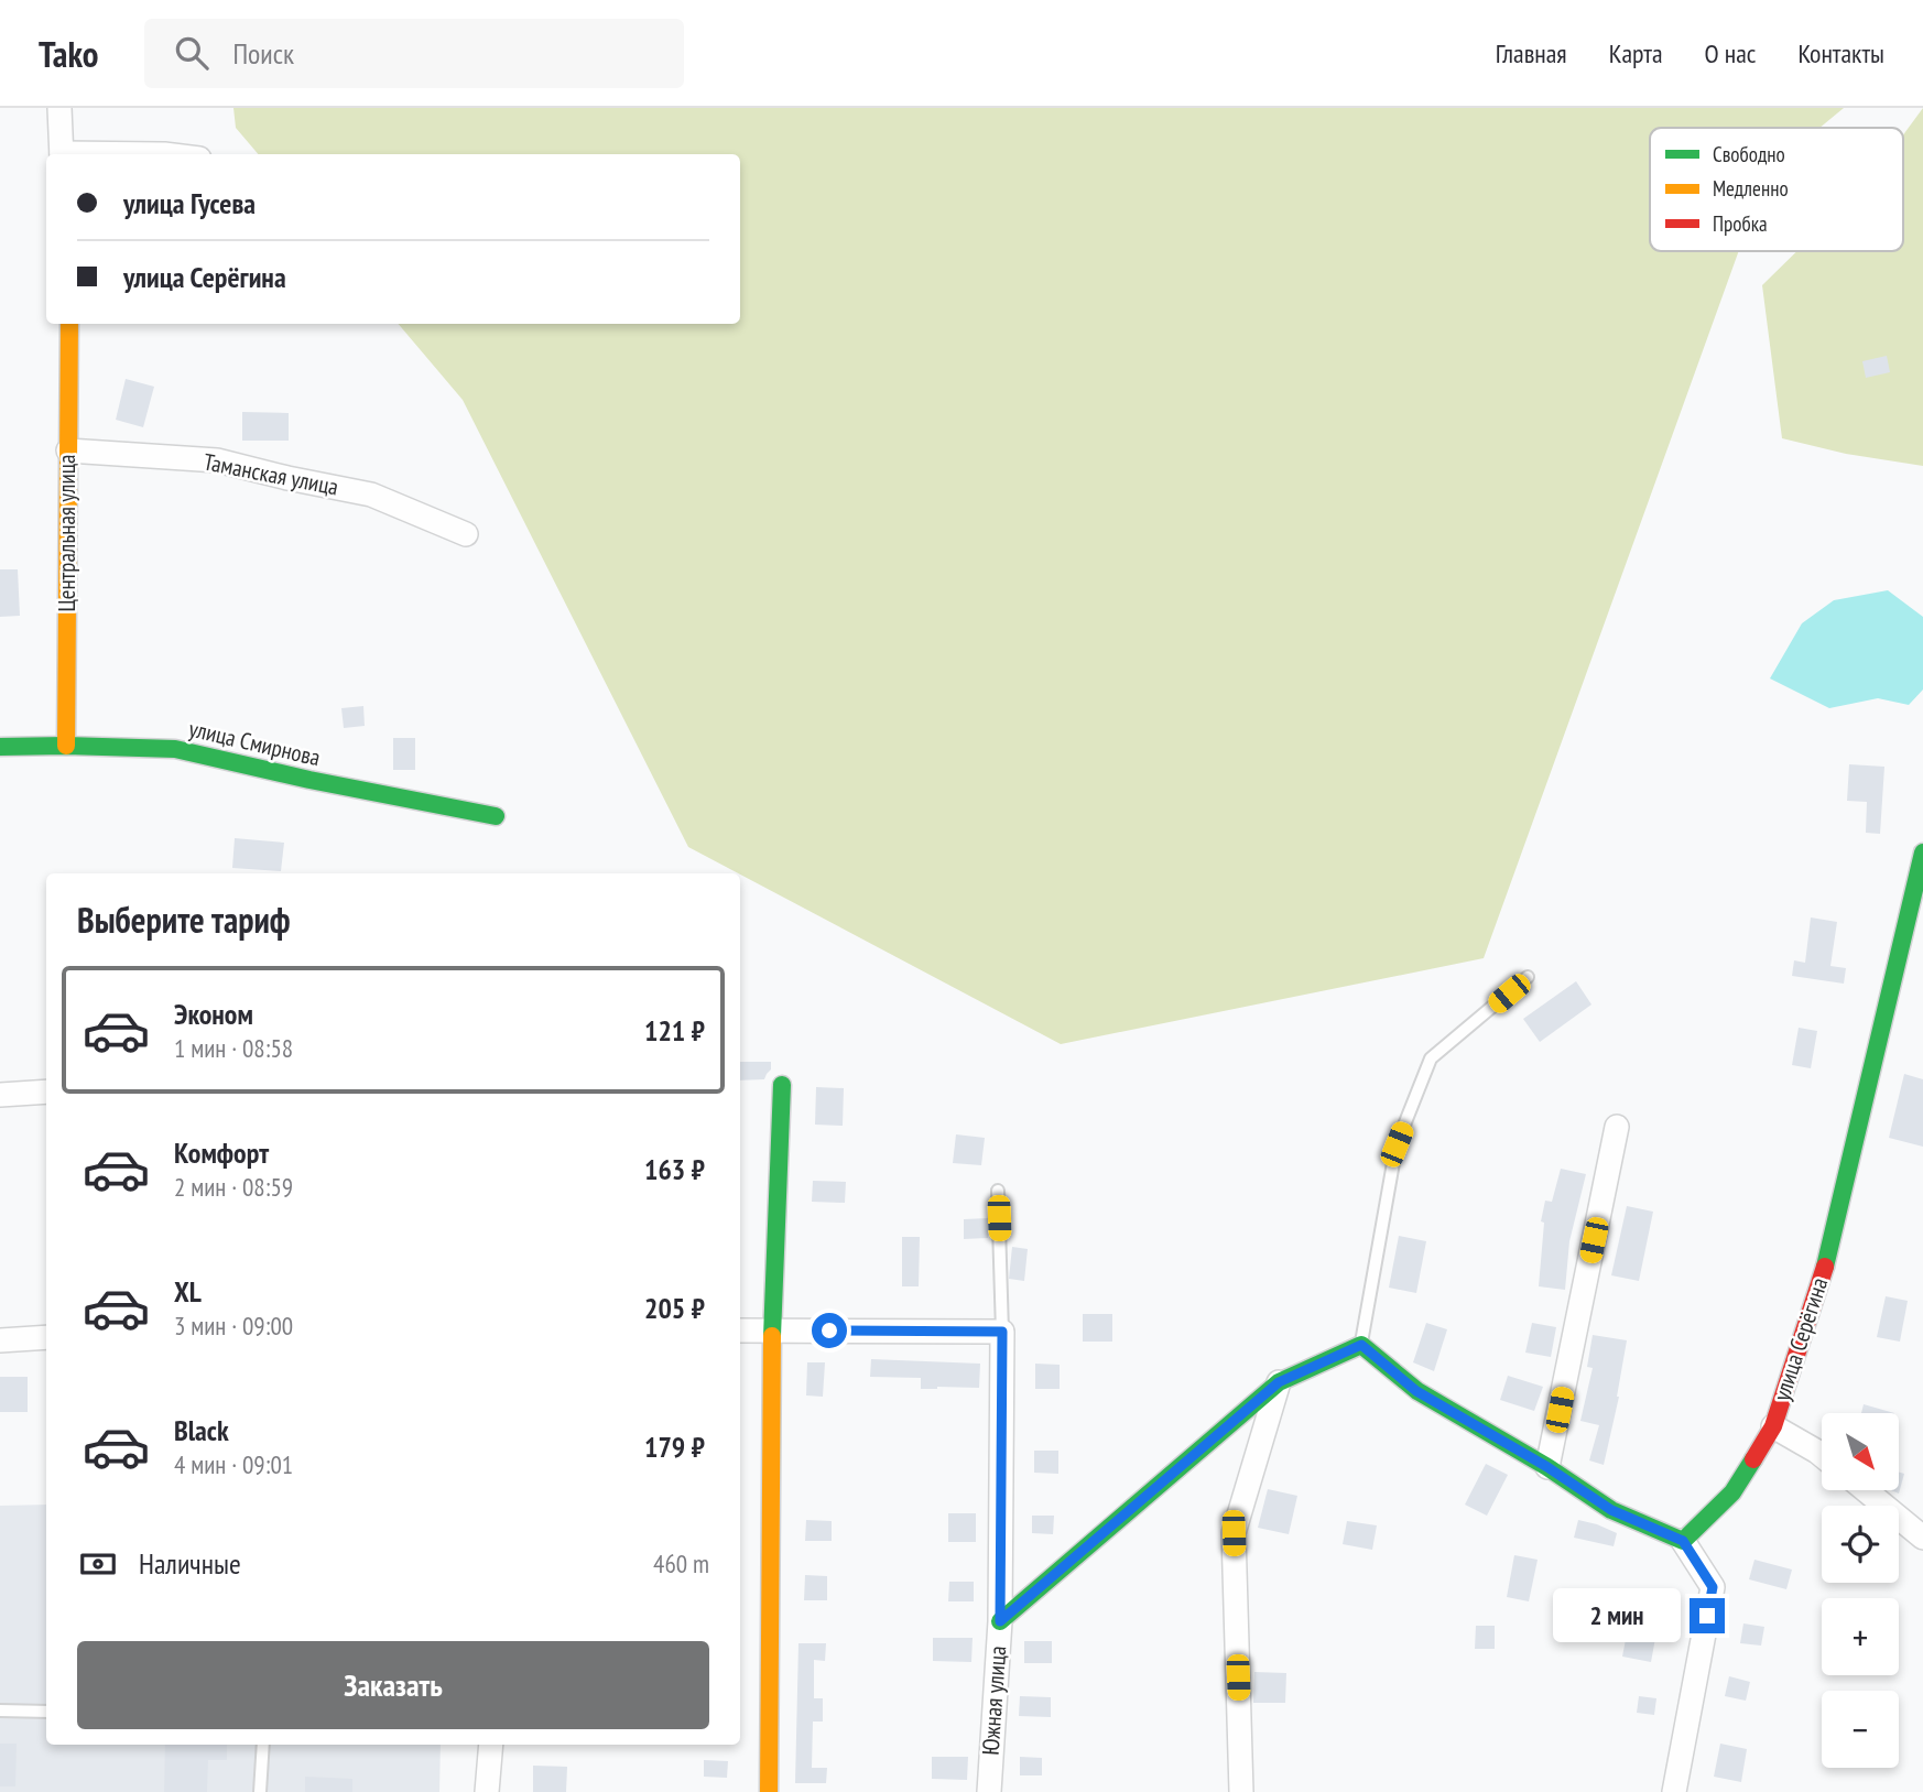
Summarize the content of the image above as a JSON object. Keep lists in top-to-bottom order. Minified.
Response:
{"streets":{"street":["Таманская улица","Центральная улица","улица Смирнова","улица Серёгина","Южная улица"]},"crossings":[["Таманская улица","Центральная улица"],["Центральная улица","улица Смирнова"]],"legend":["Свободно","Медленно","Пробка"],"north":"bottom right","page":{"header":"Tako","search":"Поиск","nav":["Главная","Карта","О нас","Контакты"],"banner":["улица Гусева","улица Серёгина"],"heading":"Выберите тариф","list":[{"name":"Эконом","note":"1 мин · 08:58","value":"121 ₽"},{"name":"Комфорт","note":"2 мин · 08:59","value":"163 ₽"},{"name":"XL","note":"3 мин · 09:00","value":"205 ₽"},{"name":"Black","note":"4 мин · 09:01","value":"179 ₽"}],"map_buttons":["+","−"],"pay":["Наличные","460 m"],"bubble":"2 мин","buttons":"Заказать"}}
